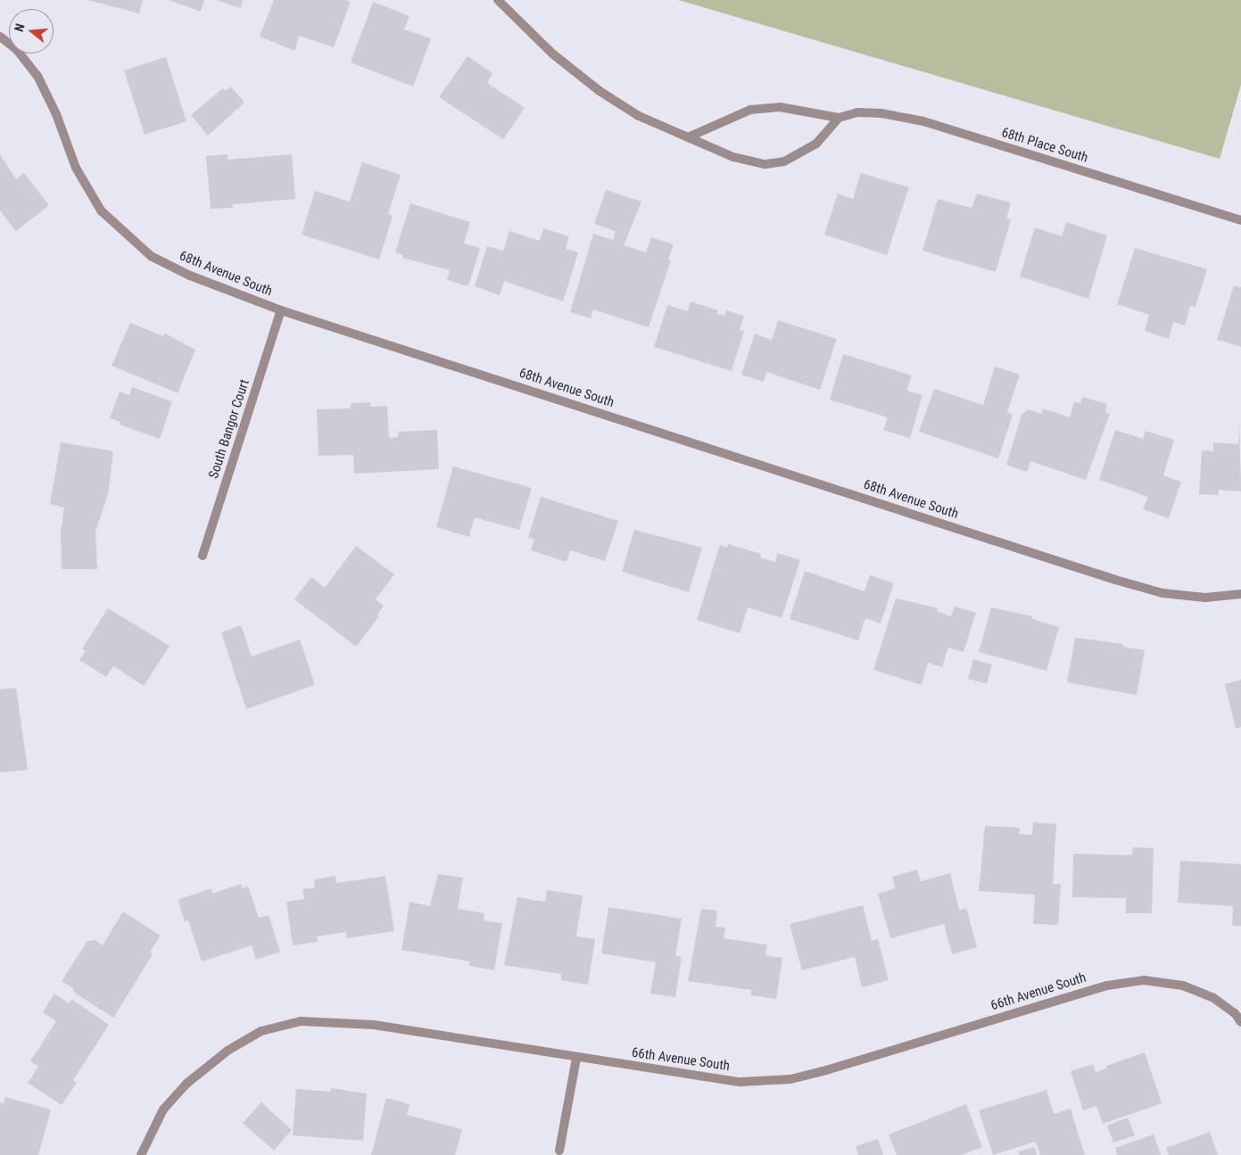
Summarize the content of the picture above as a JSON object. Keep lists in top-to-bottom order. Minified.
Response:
{"streets":{"street":["68th Place South","68th Avenue South","South Bangor Court","66th Avenue South"]},"crossings":[["68th Avenue South","South Bangor Court"]],"north":"left"}
